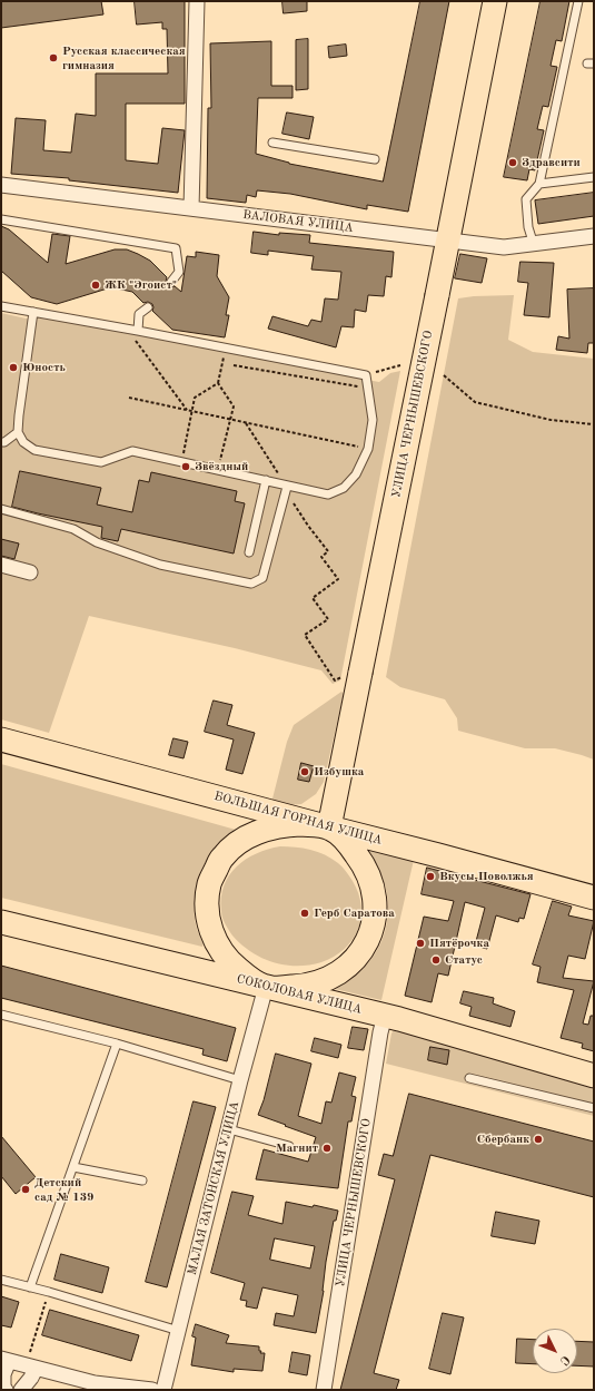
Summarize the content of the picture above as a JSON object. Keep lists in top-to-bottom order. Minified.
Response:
{"streets":{"main road":["УЛИЦА ЧЕРНЫШЕВСКОГО","БОЛЬШАЯ ГОРНАЯ УЛИЦА","СОКОЛОВАЯ УЛИЦА"],"street":["ВАЛОВАЯ УЛИЦА","МАЛАЯ ЗАТОНСКАЯ УЛИЦА"]},"crossings":[["ВАЛОВАЯ УЛИЦА","УЛИЦА ЧЕРНЫШЕВСКОГО"],["УЛИЦА ЧЕРНЫШЕВСКОГО","БОЛЬШАЯ ГОРНАЯ УЛИЦА"],["УЛИЦА ЧЕРНЫШЕВСКОГО","СОКОЛОВАЯ УЛИЦА"],["СОКОЛОВАЯ УЛИЦА","МАЛАЯ ЗАТОНСКАЯ УЛИЦА"]],"places":["Русская классическая гимназия","Здравсити","ЖК \"Эгоист\"","Юность","Звёздный","Избушка","Вкусы Поволжья","Герб Саратова","Пятёрочка","Статус","Сбербанк","Магнит","Детский сад № 139"],"north":"bottom right"}
